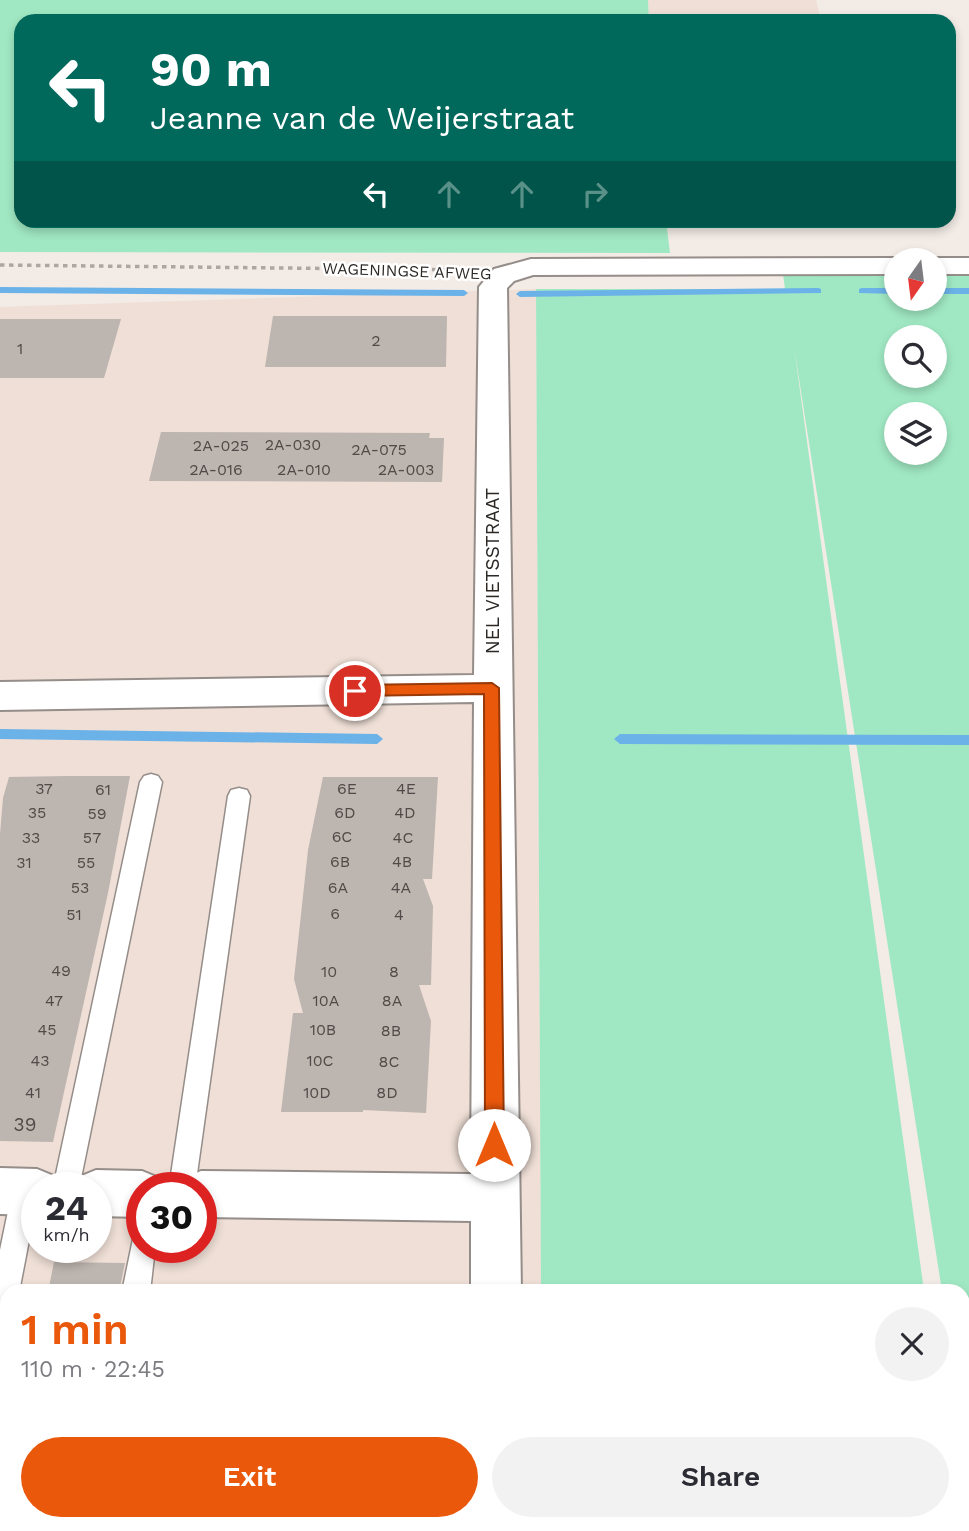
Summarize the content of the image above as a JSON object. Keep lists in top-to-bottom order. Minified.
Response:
{"streets":{"street":["WAGENINGSE AFWEG","NEL VIETSSTRAAT"]},"crossings":[["WAGENINGSE AFWEG","NEL VIETSSTRAAT"]],"house_numbers":["2","1","2A-030","2A-025","2A-075","2A-016","2A-010","2A-003","37","6E","4E","61","35","6D","4D","59","6C","33","57","4C","6B","4B","31","55","53","6A","4A","6","51","4","49","10","8","47","10A","8A","45","10B","8B","43","10C","8C","41","10D","8D","39"],"north":"bottom","page":{"turn":["90 m","Jeanne van de Weijerstraat"],"speed":"24 km/h","limit":"30","heading":["1 min","110 m · 22:45"],"buttons":["Exit","Share"]}}
